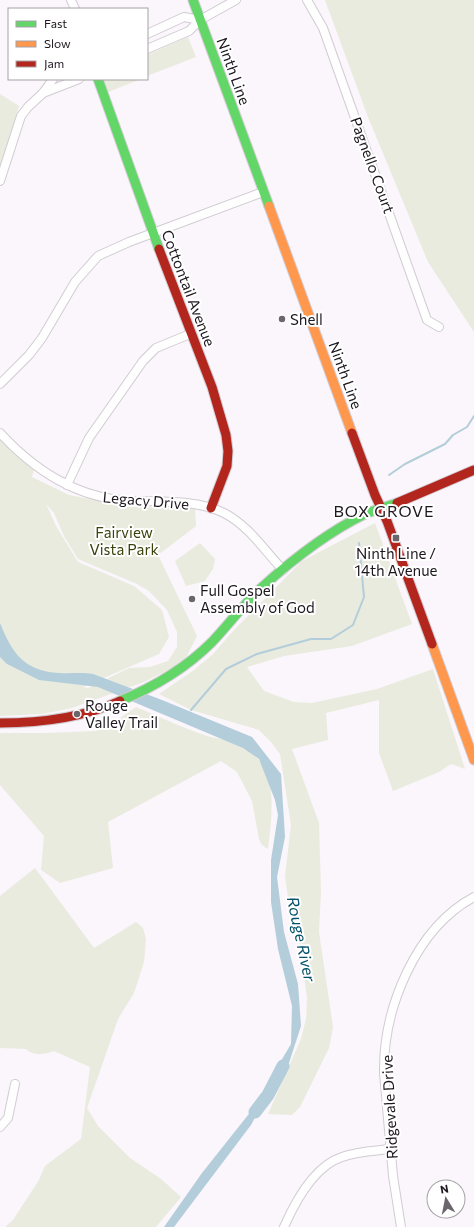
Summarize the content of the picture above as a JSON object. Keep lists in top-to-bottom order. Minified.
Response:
{"streets":{"street":["Ninth Line","Pagnello Court","Cottontail Avenue","Legacy Drive","Ridgevale Drive"]},"crossings":[["Cottontail Avenue","Legacy Drive"]],"districts":["BOX GROVE"],"water":["Rouge River"],"parks":["Fairview Vista Park"],"places":{"other":["Shell","Full Gospel Assembly of God","Rouge Valley Trail"],"transit":["Ninth Line / 14th Avenue"]},"legend":["Fast","Slow","Jam"],"north":"top"}
